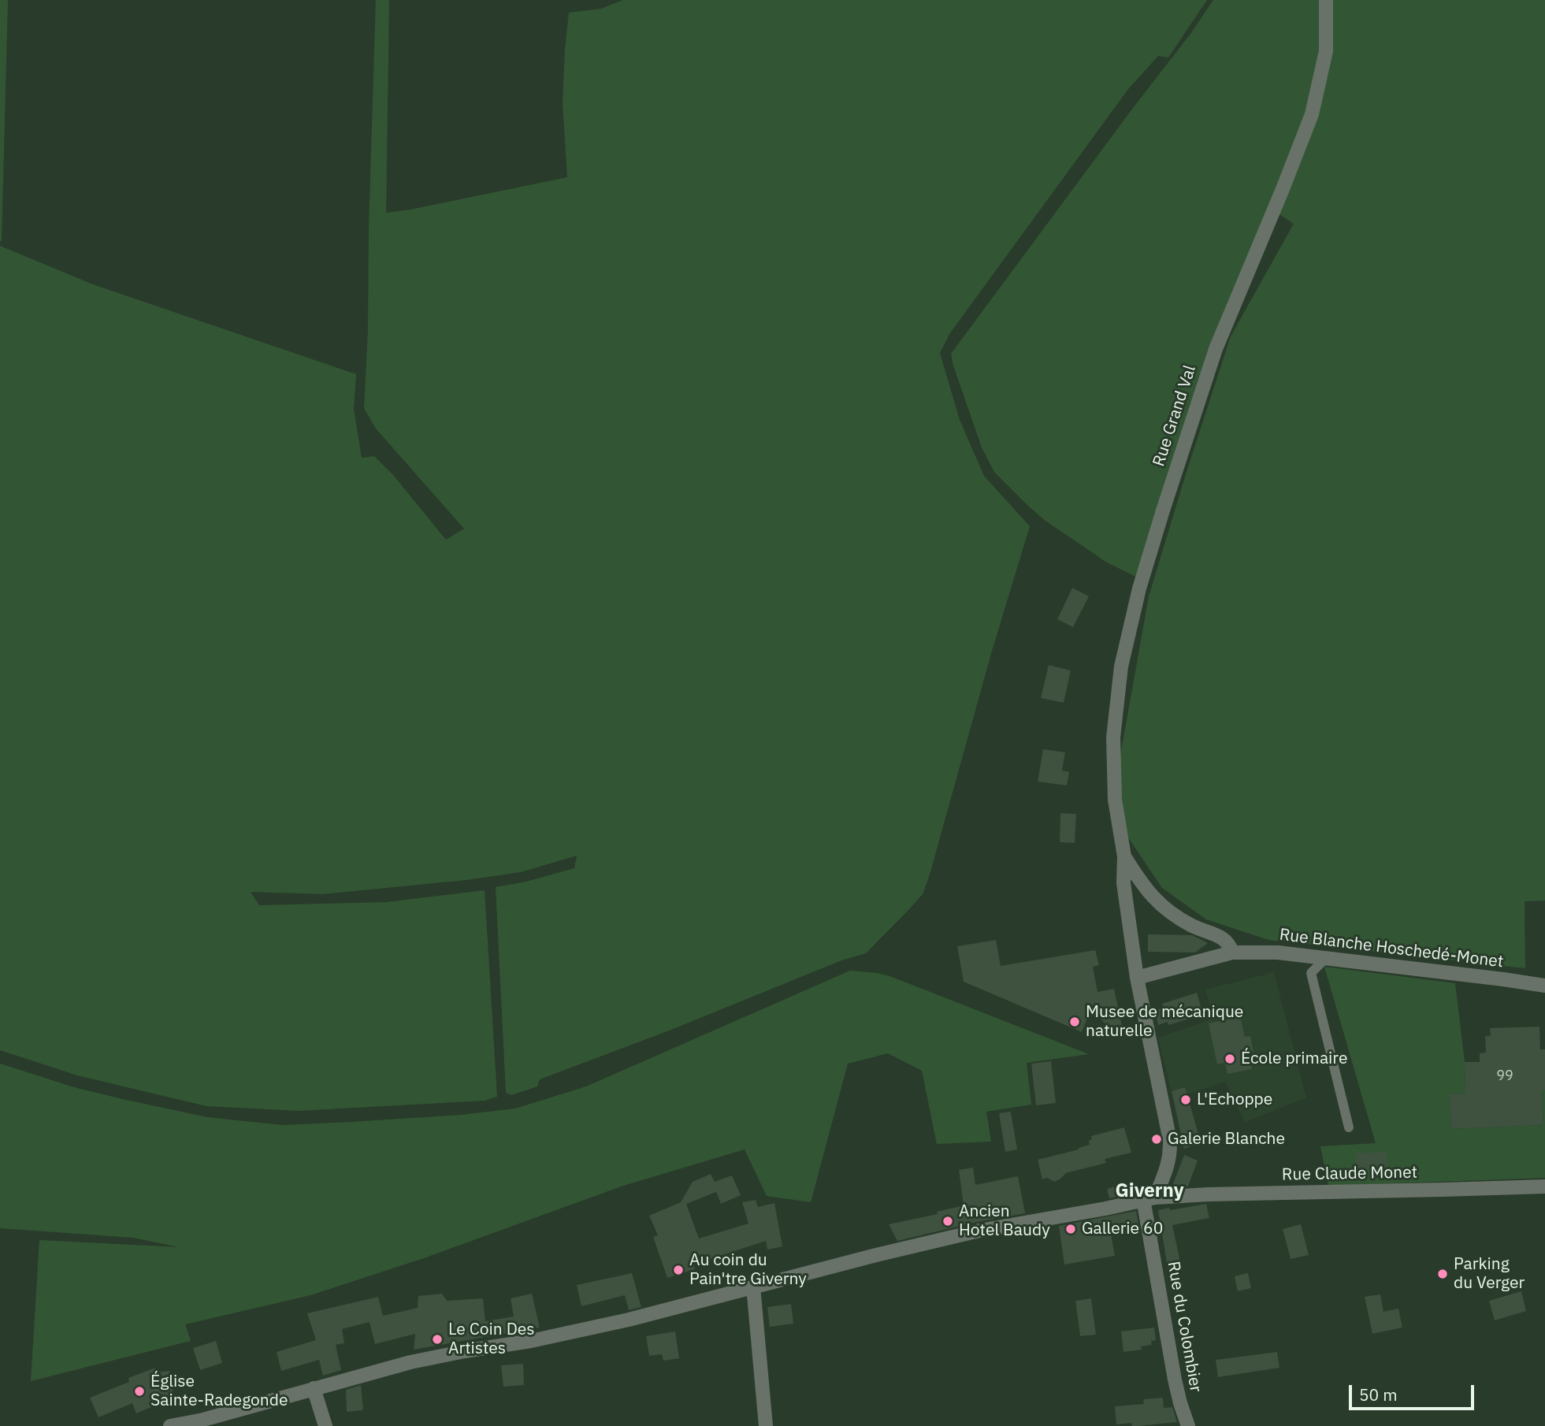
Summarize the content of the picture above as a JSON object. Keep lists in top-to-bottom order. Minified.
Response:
{"streets":{"street":["Rue Grand Val","Rue Blanche Hoschedé-Monet","Rue Claude Monet","Rue du Colombier"]},"crossings":[["Rue Claude Monet","Rue du Colombier"]],"districts":["Giverny"],"places":["Musee de mécanique naturelle","École primaire","L'Echoppe","Galerie Blanche","Ancien Hotel Baudy","Gallerie 60","Au coin du Pain'tre Giverny","Parking du Verger","Le Coin Des Artistes","Église Sainte-Radegonde"],"house_numbers":["99"],"scale_bar":"50 m"}
